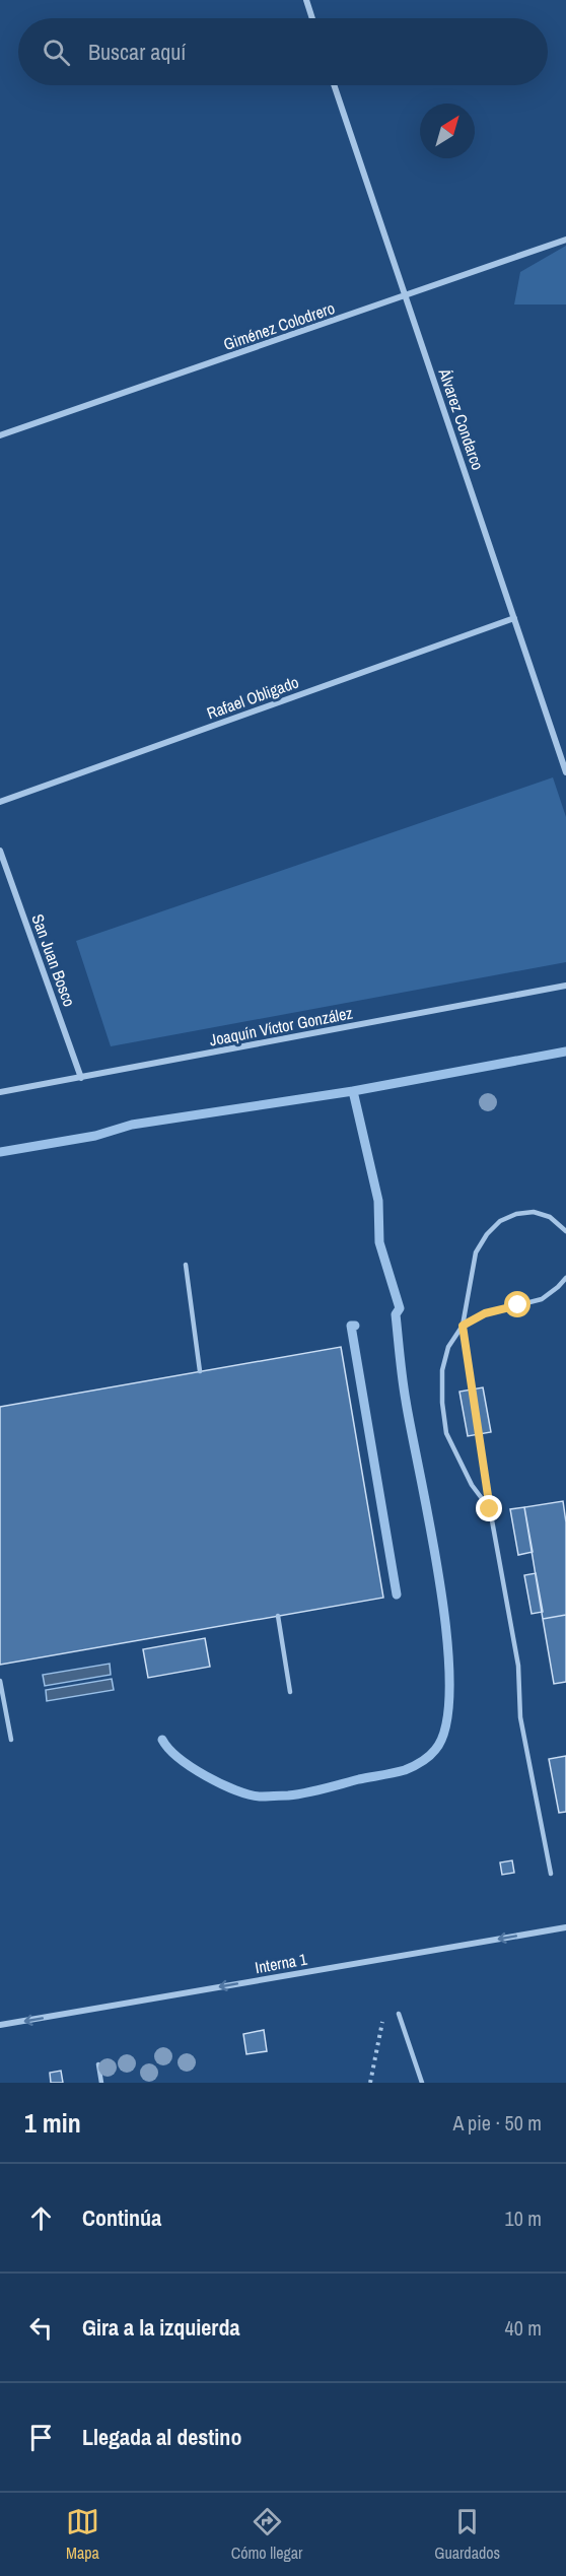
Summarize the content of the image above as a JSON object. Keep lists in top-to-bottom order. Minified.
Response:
{"streets":{"street":["Giménez Colodrero","Álvarez Condarco","Rafael Obligado","San Juan Bosco","Joaquín Víctor González","Interna 1"]},"crossings":[["Giménez Colodrero","Álvarez Condarco"],["Álvarez Condarco","Rafael Obligado"],["San Juan Bosco","Joaquín Víctor González"]],"one_way":["Interna 1"],"north":"top right","page":{"search":"Buscar aquí","heading":["1 min","A pie · 50 m"],"list":[["Continúa","10 m"],["Gira a la izquierda","40 m"],"Llegada al destino"],"nav":["Mapa","Cómo llegar","Guardados"]}}
